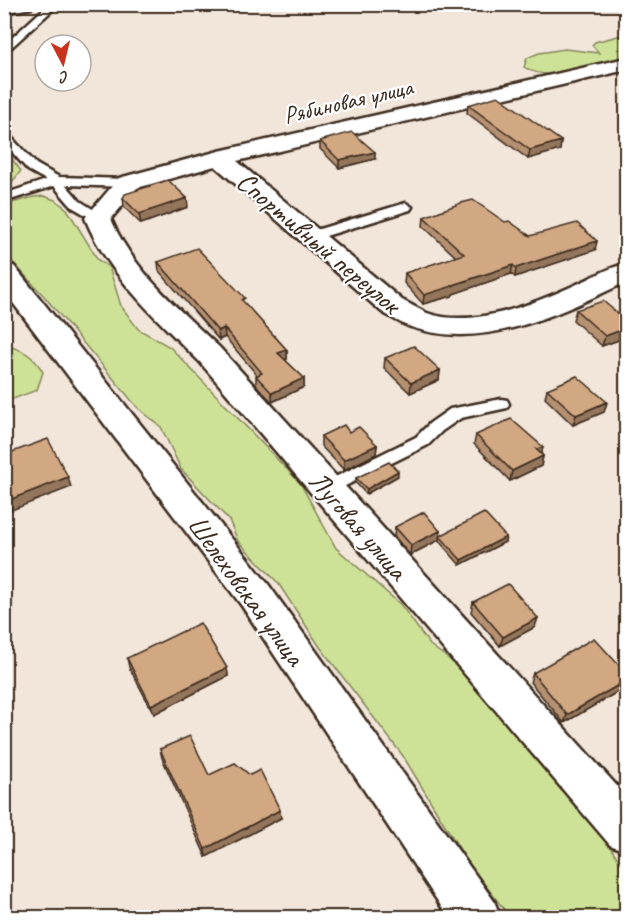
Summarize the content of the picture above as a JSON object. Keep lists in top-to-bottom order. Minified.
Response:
{"streets":{"street":["Рябиновая улица","Спортивный переулок","Луговая улица","Шелеховская улица"]},"crossings":[["Рябиновая улица","Спортивный переулок"]],"north":"bottom"}
